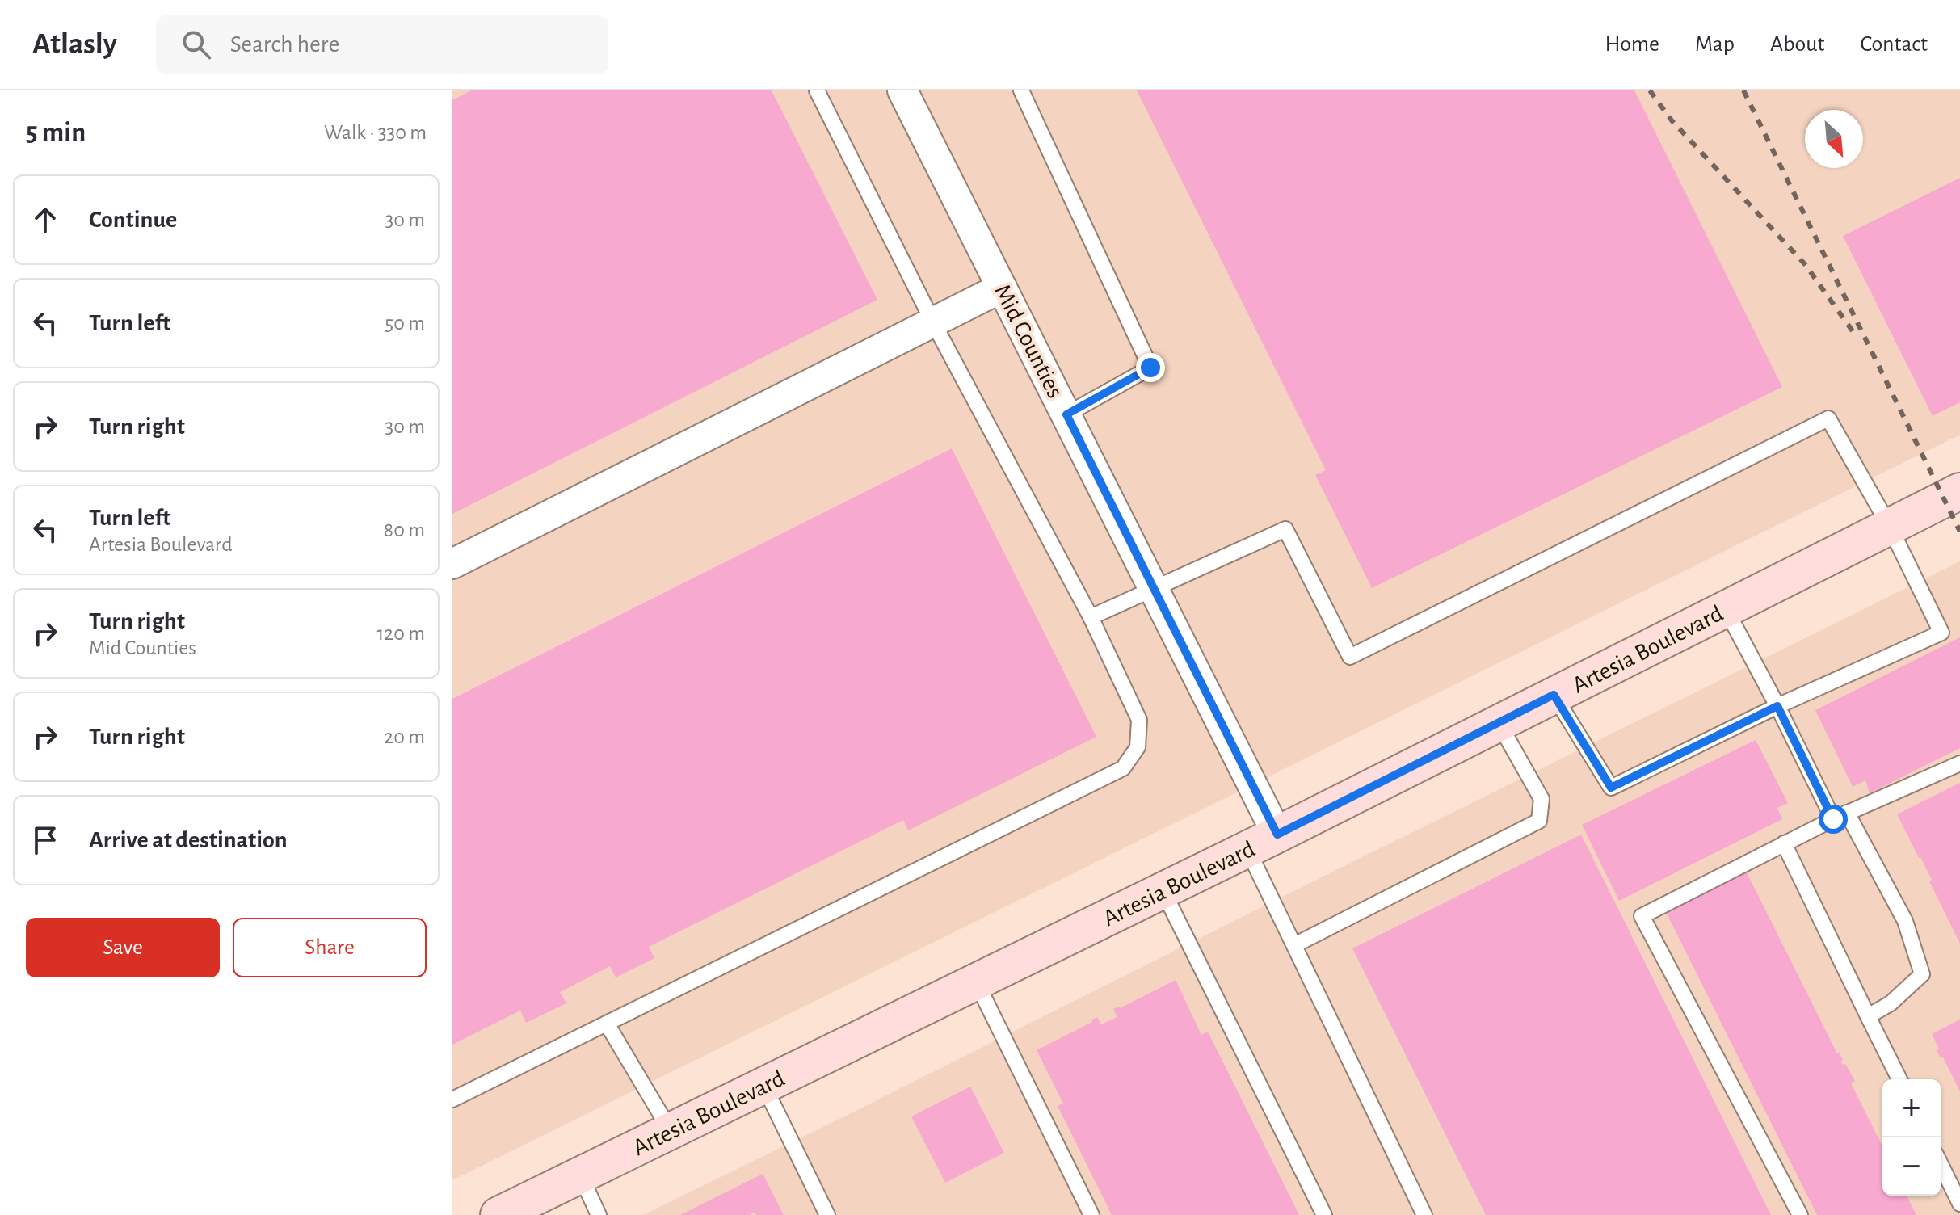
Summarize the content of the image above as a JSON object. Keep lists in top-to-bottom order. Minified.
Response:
{"streets":{"main road":["Artesia Boulevard"],"street":["Mid Counties"]},"crossings":[["Mid Counties","Artesia Boulevard"]],"north":"bottom right","page":{"header":"Atlasly","search":"Search here","nav":["Home","Map","About","Contact"],"heading":["5 min","Walk · 330 m"],"list":[["Continue","30 m"],["Turn left","50 m"],["Turn right","30 m"],["Turn left","Artesia Boulevard","80 m"],["Turn right","Mid Counties","120 m"],["Turn right","20 m"],"Arrive at destination"],"buttons":["Save","Share"],"map_buttons":["+","−"]}}
